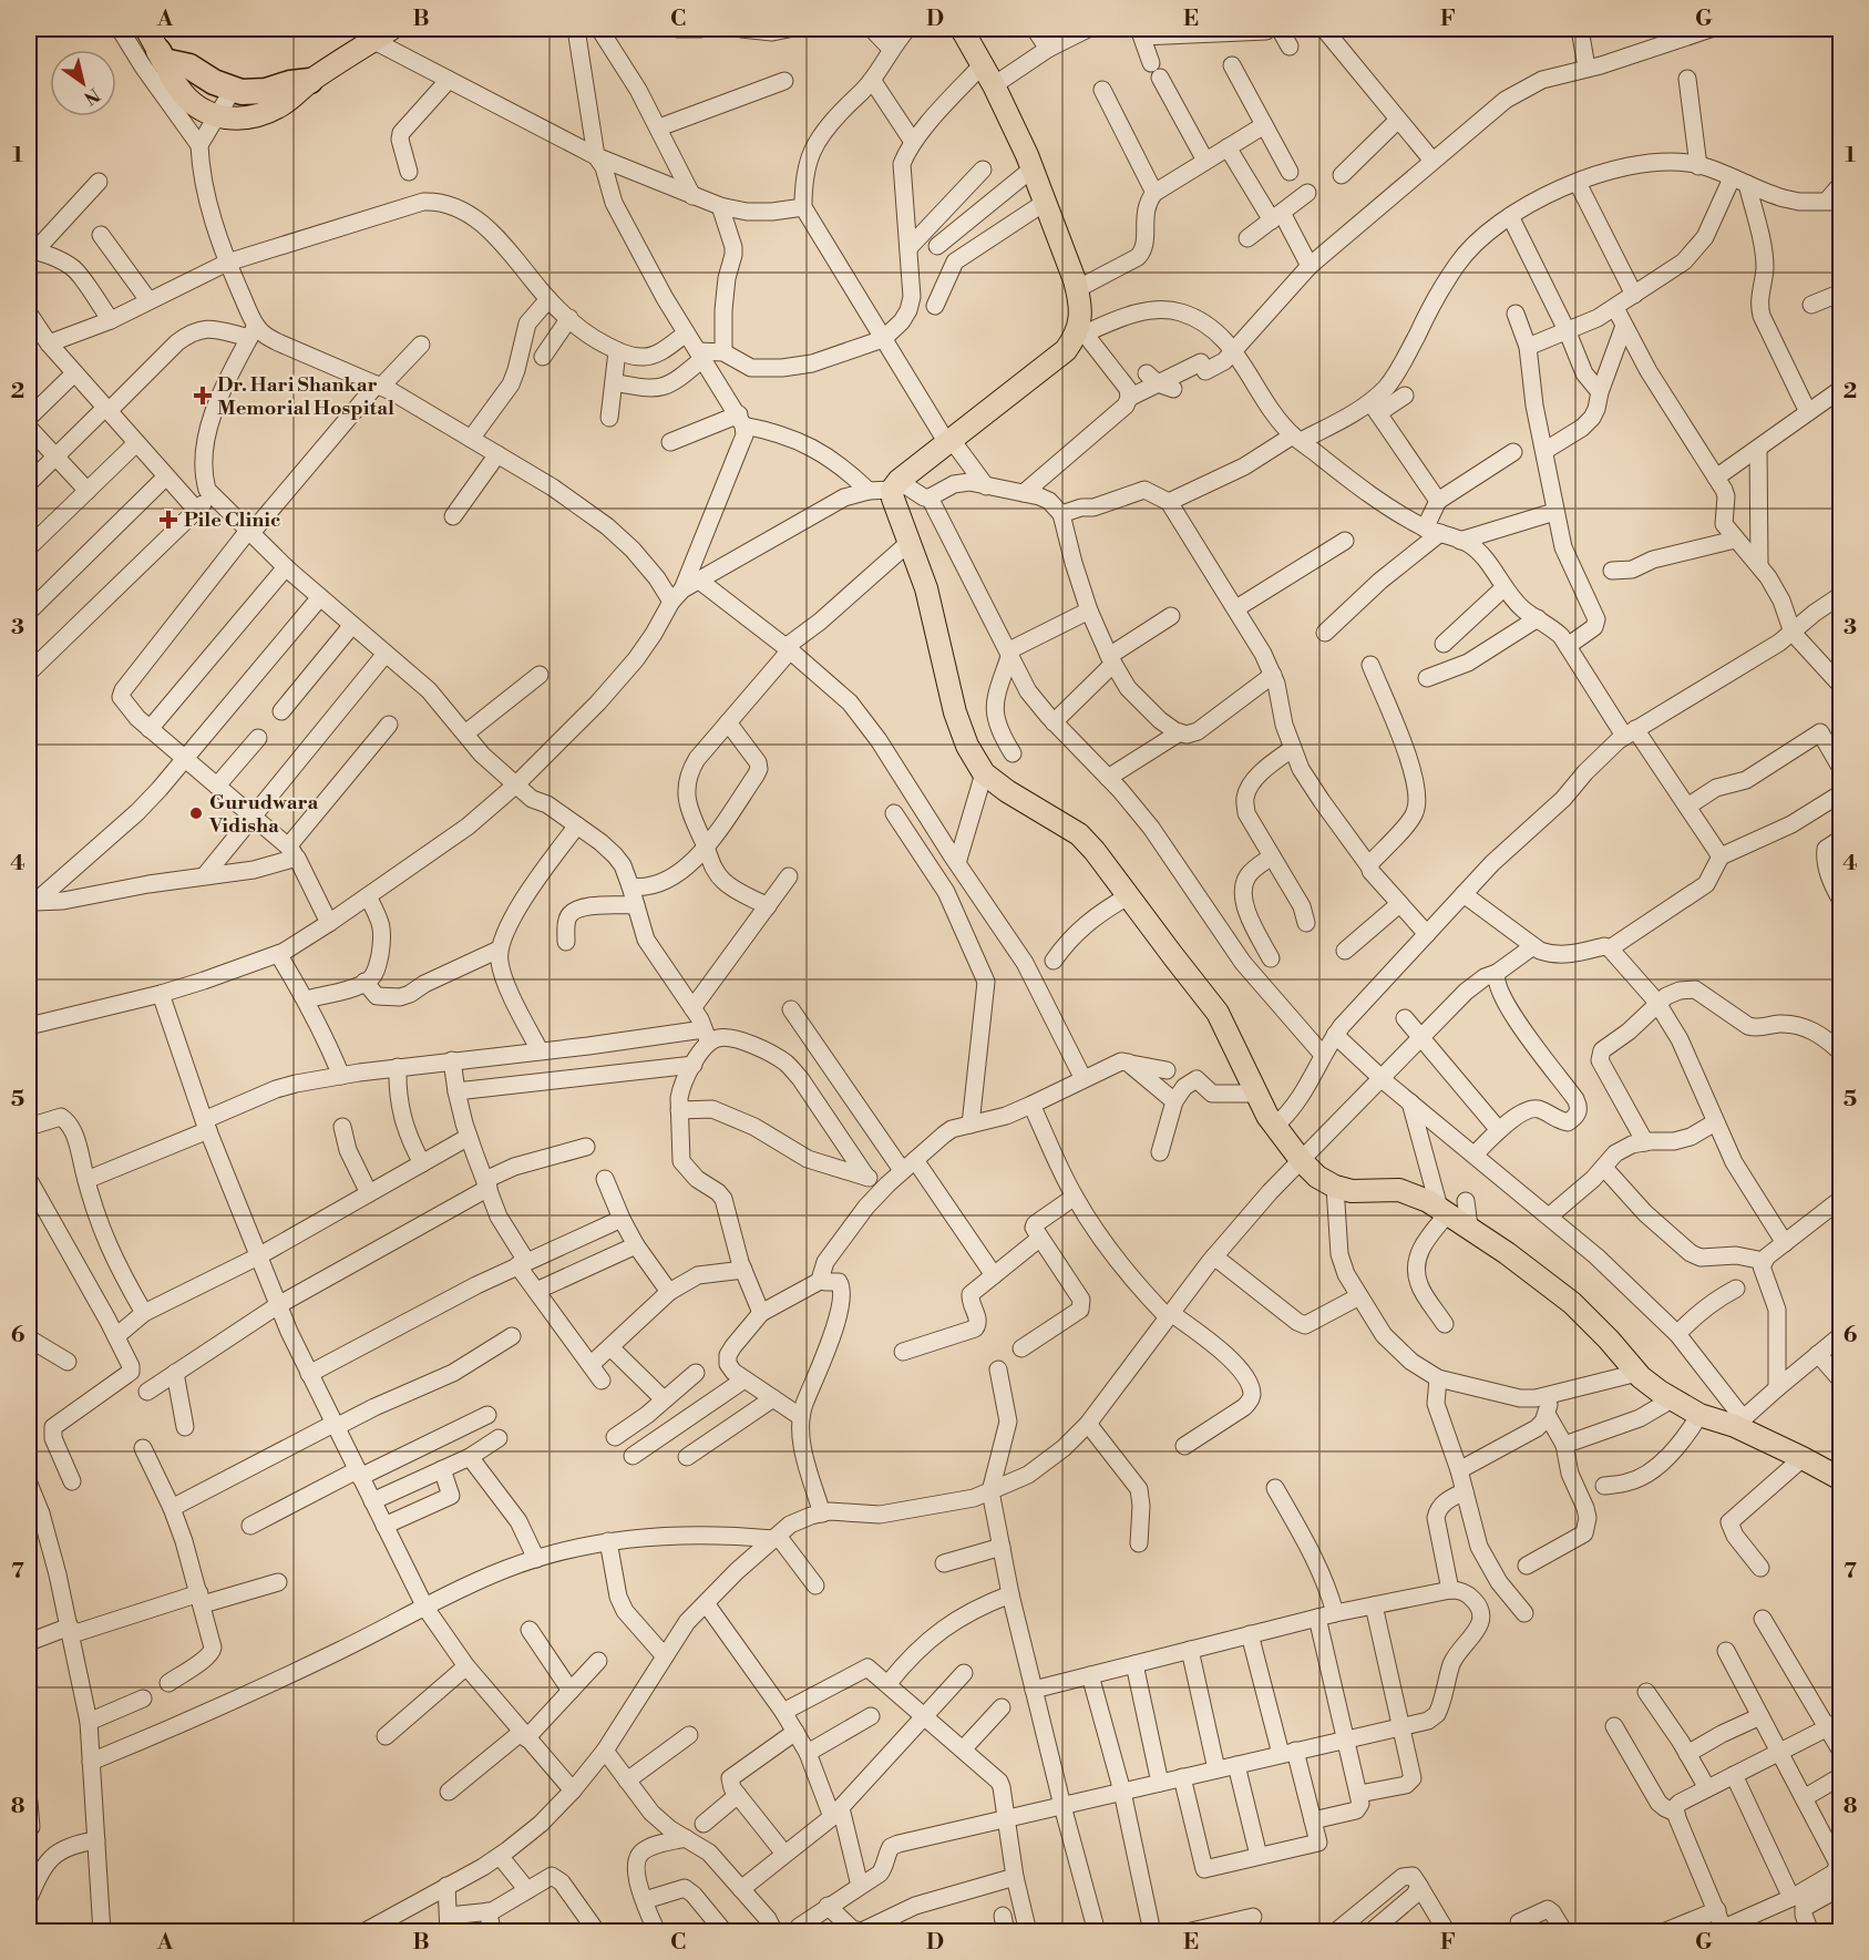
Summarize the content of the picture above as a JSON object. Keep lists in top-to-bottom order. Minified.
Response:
{"places":{"health":["Dr. Hari Shankar Memorial Hospital","Pile Clinic"],"other":["Gurudwara Vidisha"]},"north":"bottom right","grid":{"columns":["A","B","C","D","E","F","G"],"rows":["1","2","3","4","5","6","7","8"]}}
